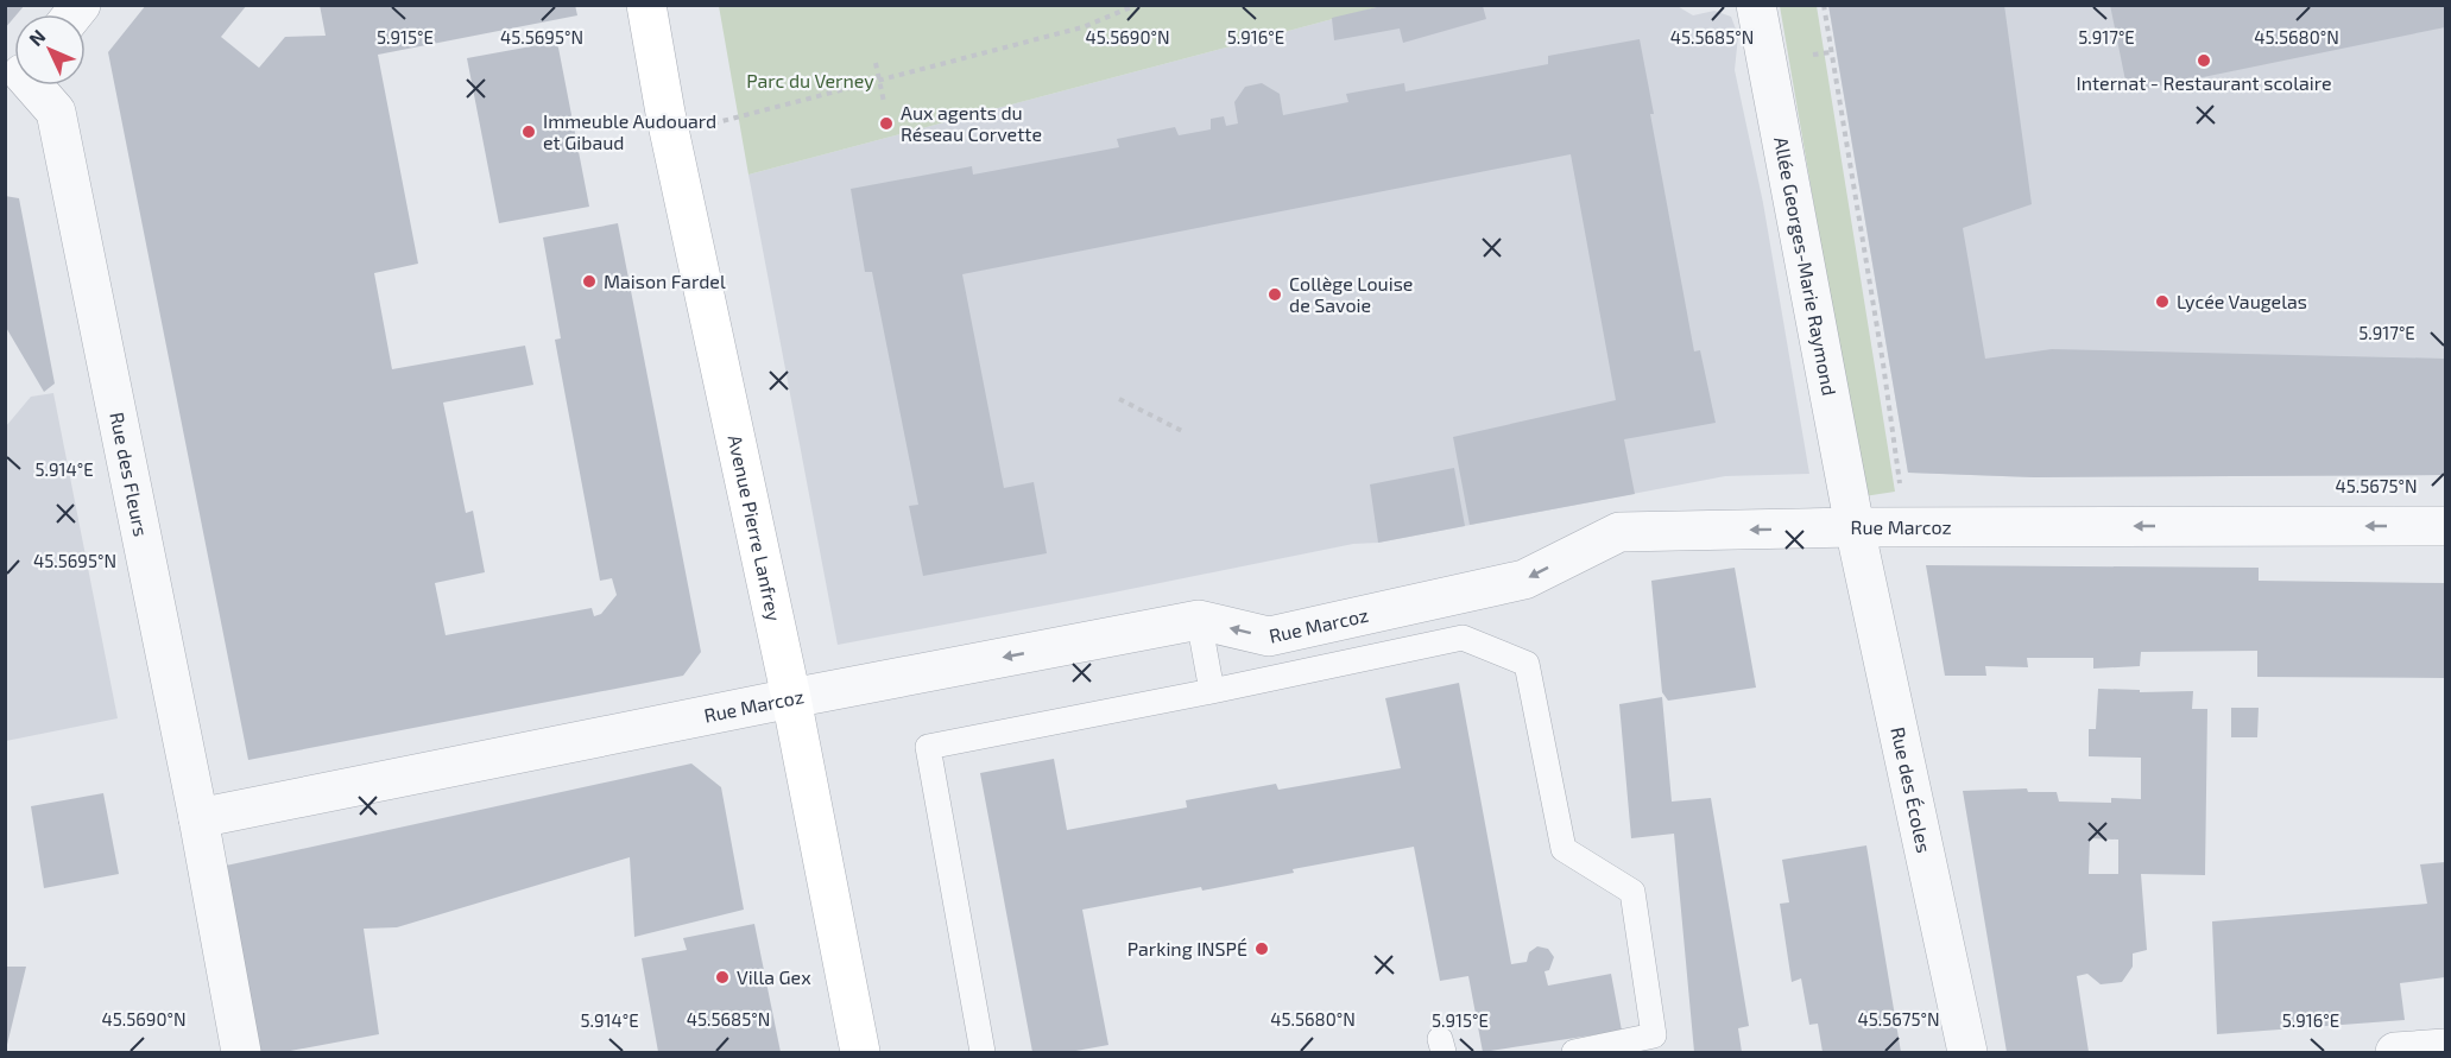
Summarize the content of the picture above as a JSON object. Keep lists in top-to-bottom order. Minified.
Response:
{"streets":{"street":["Allée Georges-Marie Raymond","Rue des Fleurs","Rue Marcoz","Avenue Pierre Lanfrey","Rue des Écoles"]},"crossings":[["Allée Georges-Marie Raymond","Rue Marcoz"],["Allée Georges-Marie Raymond","Rue des Écoles"],["Rue des Fleurs","Rue Marcoz"],["Rue Marcoz","Avenue Pierre Lanfrey"],["Rue Marcoz","Rue des Écoles"]],"one_way":["Rue Marcoz"],"parks":["Parc du Verney"],"places":["Internat - Restaurant scolaire","Aux agents du Réseau Corvette","Immeuble Audouard et Gibaud","Maison Fardel","Collège Louise de Savoie","Lycée Vaugelas","Parking INSPÉ","Villa Gex"],"north":"top left","coordinates":["5.915°E","5.916°E","5.917°E","45.5695°N","45.5690°N","45.5685°N","45.5680°N","5.914°E","45.5675°N"]}
